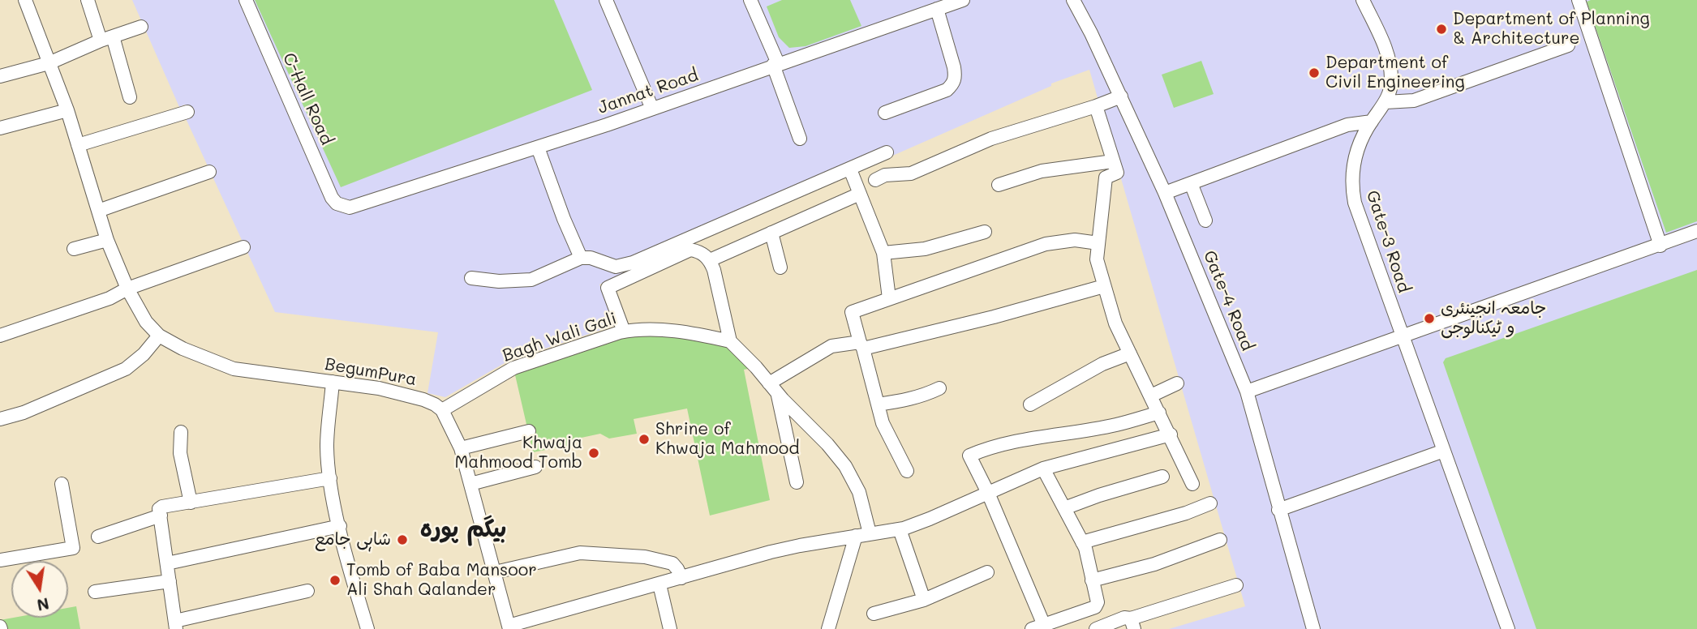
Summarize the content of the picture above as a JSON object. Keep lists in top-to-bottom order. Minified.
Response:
{"streets":{"street":["Jannat Road","C-Hall Road","Gate-3 Road","Gate-4 Road","Bagh Wali Gali","BegumPura"]},"crossings":[["Jannat Road","C-Hall Road"],["Bagh Wali Gali","BegumPura"]],"districts":["بیگم پورہ"],"places":["Department of Planning & Architecture","Department of Civil Engineering","جامعہ انجینئری و ٹیکنالوجی","Shrine of Khwaja Mahmood","Khwaja Mahmood Tomb","شاہی جامع","Tomb of Baba Mansoor Ali Shah Qalander"],"north":"bottom"}
